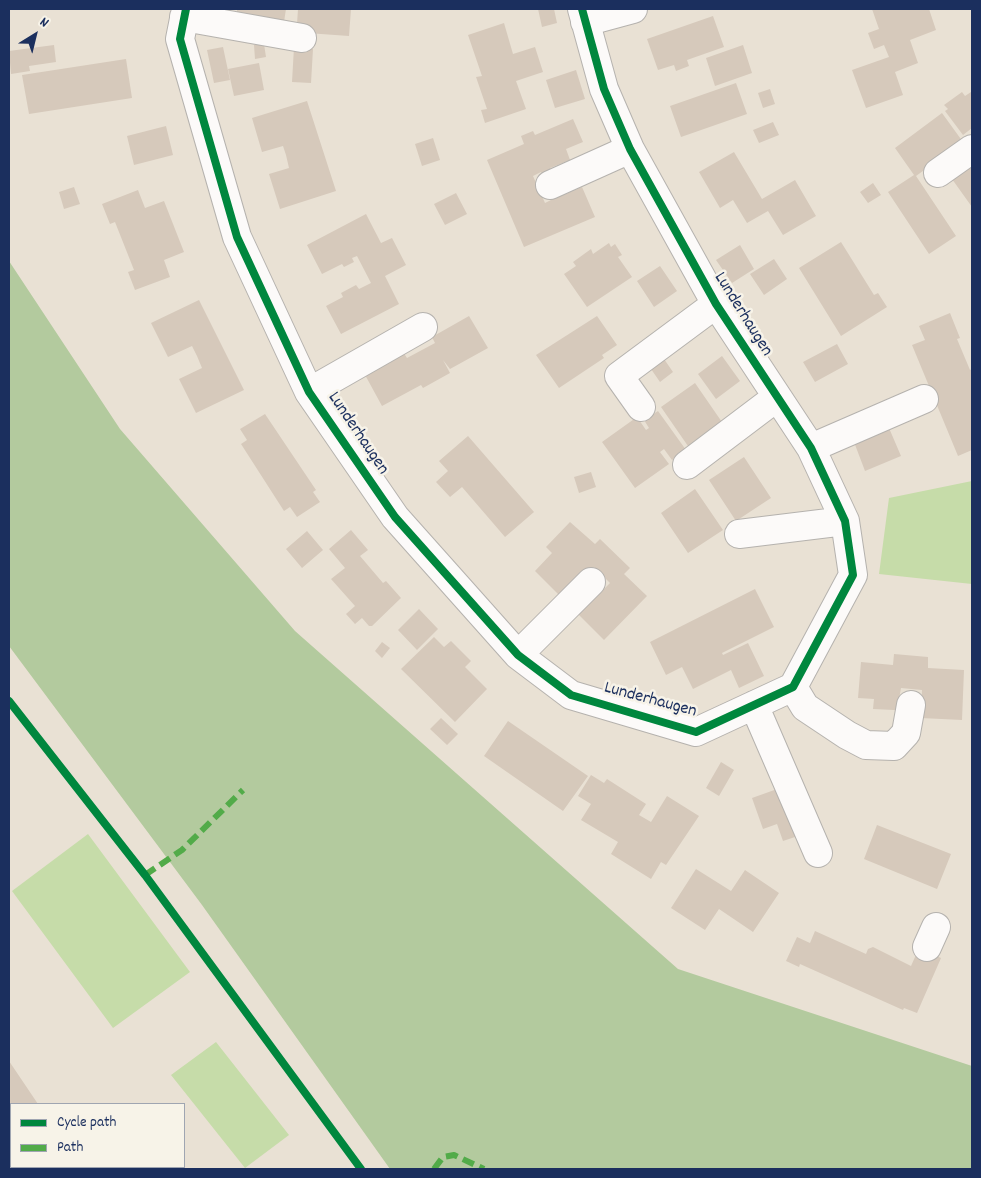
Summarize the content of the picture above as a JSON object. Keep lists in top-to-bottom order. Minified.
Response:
{"streets":{"street":["Lunderhaugen"]},"legend":["Cycle path","Path"],"north":"top right"}
